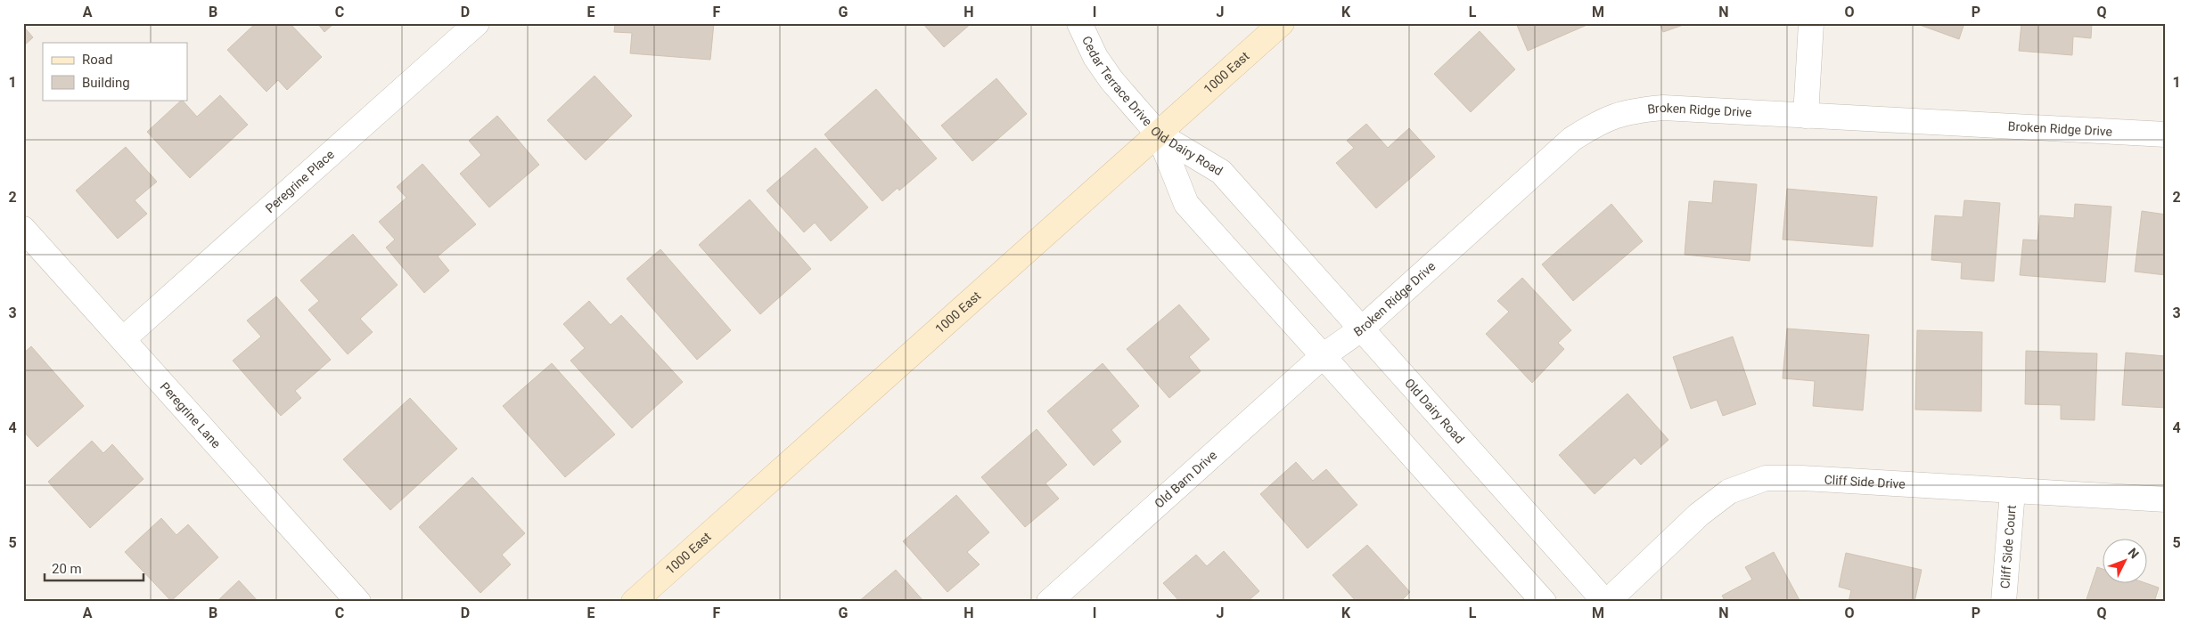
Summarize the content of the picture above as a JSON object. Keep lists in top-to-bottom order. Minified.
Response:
{"streets":{"street":["1000 East","Cedar Terrace Drive","Broken Ridge Drive","Old Dairy Road","Peregrine Place","Peregrine Lane","Old Barn Drive","Cliff Side Drive","Cliff Side Court"]},"crossings":[["1000 East","Cedar Terrace Drive"],["1000 East","Old Dairy Road"],["Cedar Terrace Drive","Old Dairy Road"],["Broken Ridge Drive","Old Dairy Road"],["Broken Ridge Drive","Old Barn Drive"],["Old Dairy Road","Old Barn Drive"],["Old Dairy Road","Cliff Side Drive"],["Peregrine Place","Peregrine Lane"],["Cliff Side Drive","Cliff Side Court"]],"legend":["Road","Building"],"scale_bar":"20 m","north":"top right","grid":{"columns":["A","B","C","D","E","F","G","H","I","J","K","L","M","N","O","P","Q"],"rows":["1","2","3","4","5"]}}
